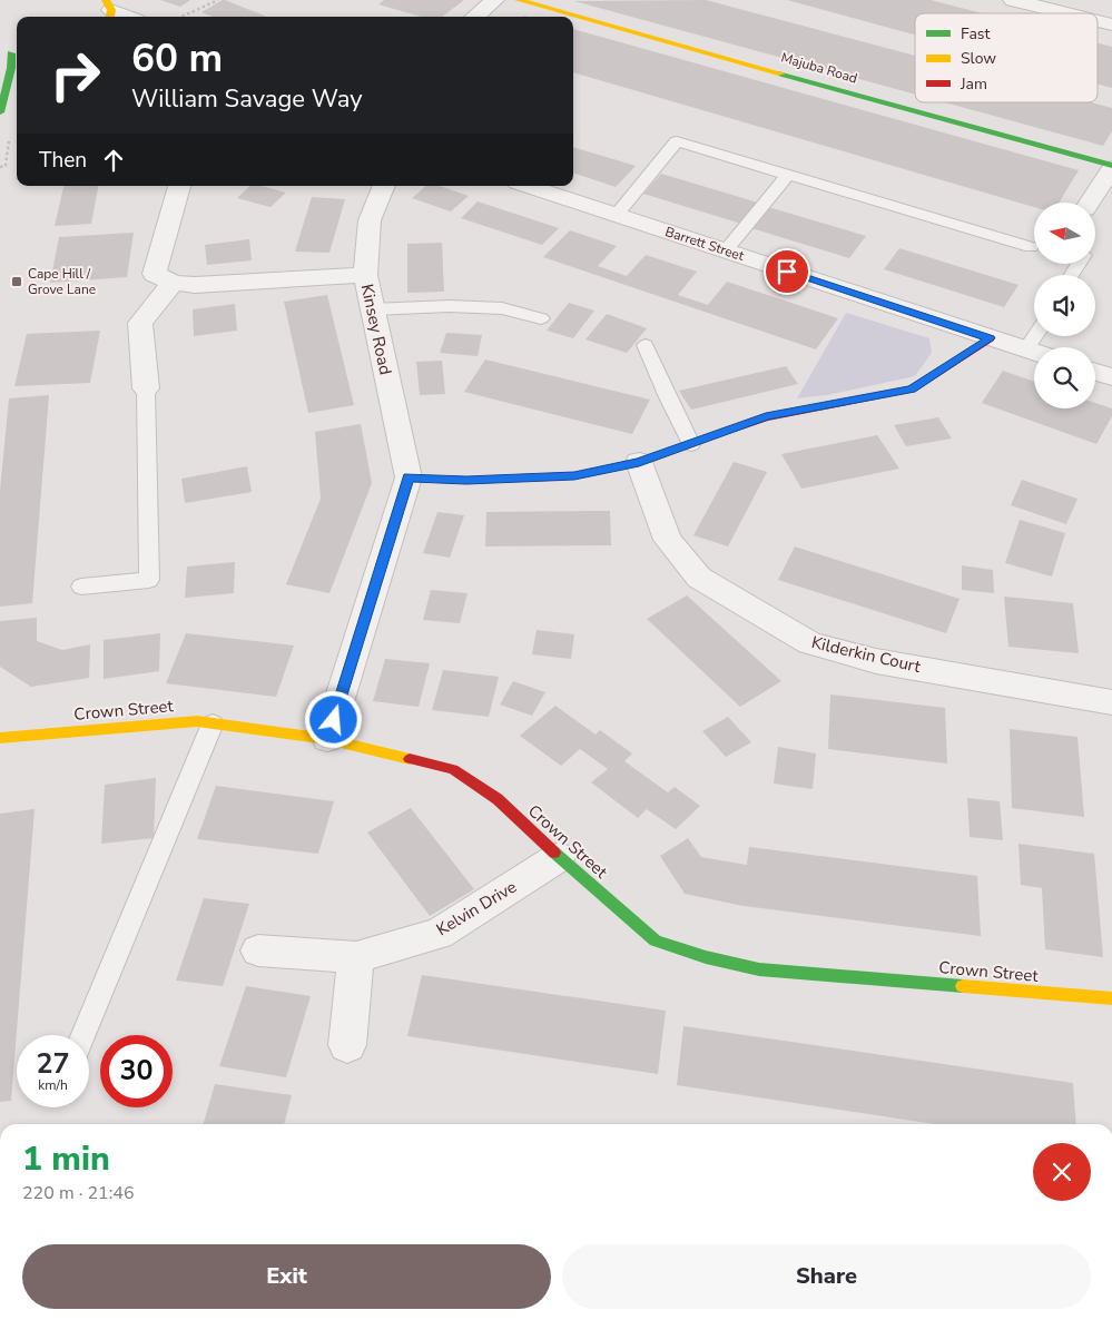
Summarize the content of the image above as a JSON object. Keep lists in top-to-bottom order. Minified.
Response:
{"streets":{"street":["Majuba Road","Barrett Street","Kinsey Road","Kilderkin Court","Crown Street","Kelvin Drive"]},"crossings":[["Crown Street","Kelvin Drive"]],"places":{"transit":["Cape Hill / Grove Lane"]},"legend":["Fast","Slow","Jam"],"north":"left","page":{"turn":["60 m","William Savage Way"],"then":"Then","speed":"27 km/h","limit":"30","heading":["1 min","220 m · 21:46"],"buttons":["Exit","Share"]}}
